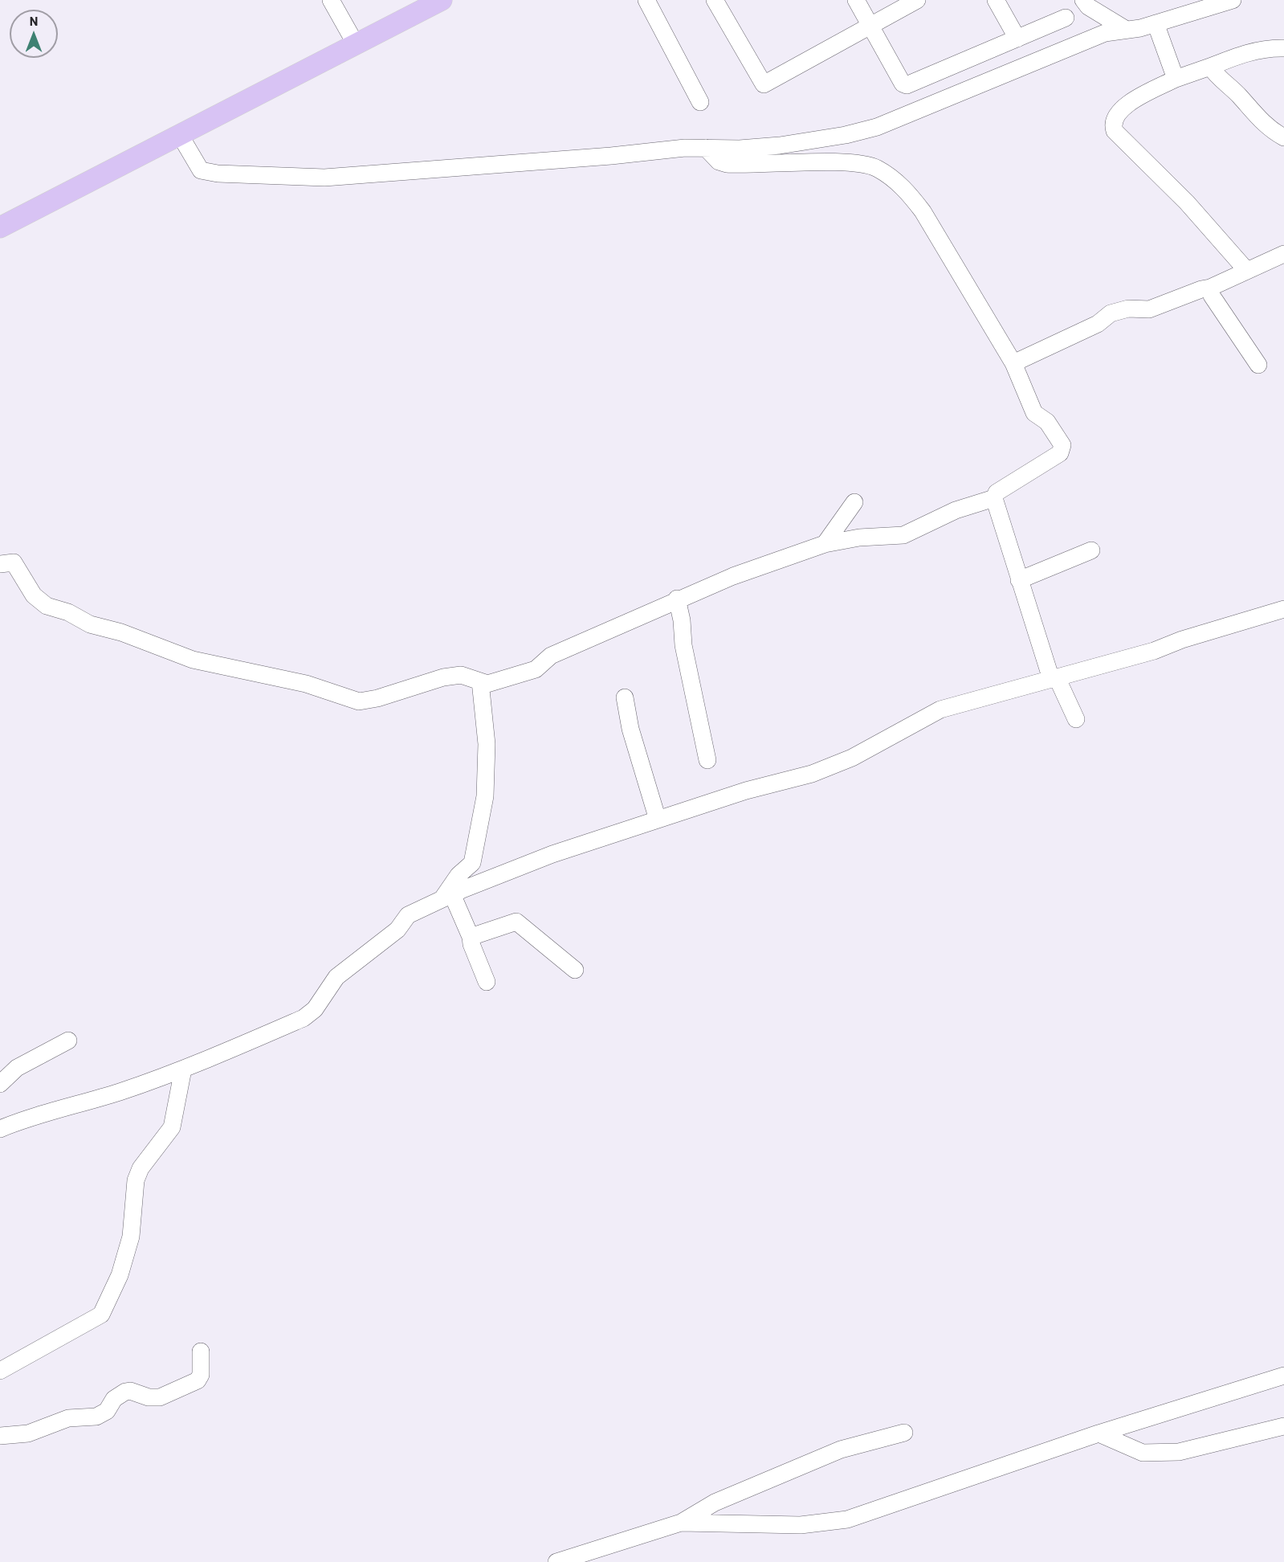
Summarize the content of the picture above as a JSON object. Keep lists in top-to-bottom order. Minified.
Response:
{"north":"top"}
